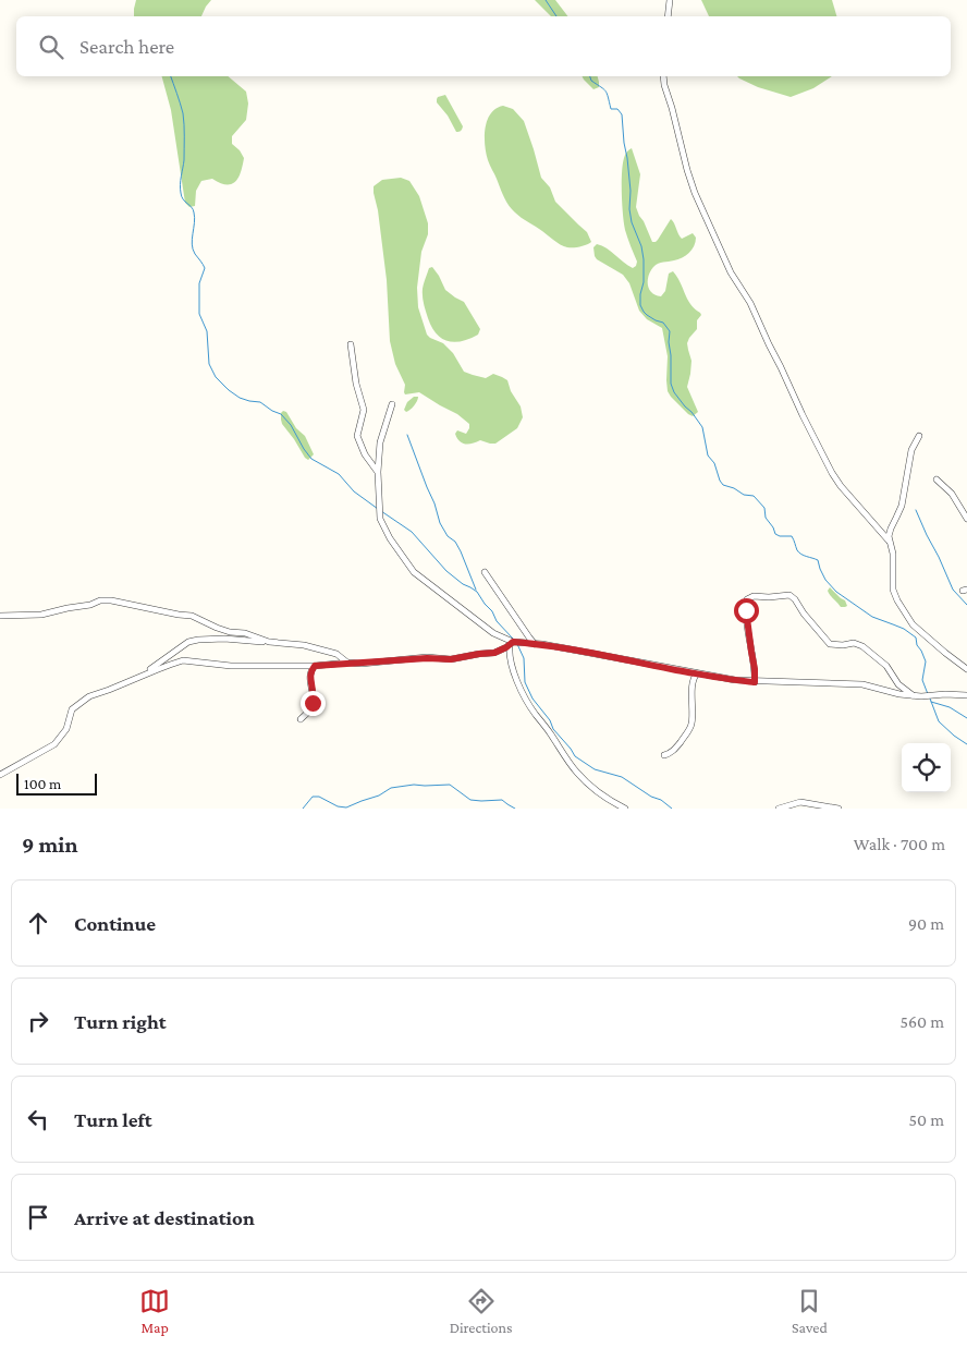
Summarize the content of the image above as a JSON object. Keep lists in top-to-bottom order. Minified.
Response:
{"scale_bar":"100 m","page":{"search":"Search here","scale":"100 m","heading":["9 min","Walk · 700 m"],"list":[["Continue","90 m"],["Turn right","560 m"],["Turn left","50 m"],"Arrive at destination"],"nav":["Map","Directions","Saved"]}}
